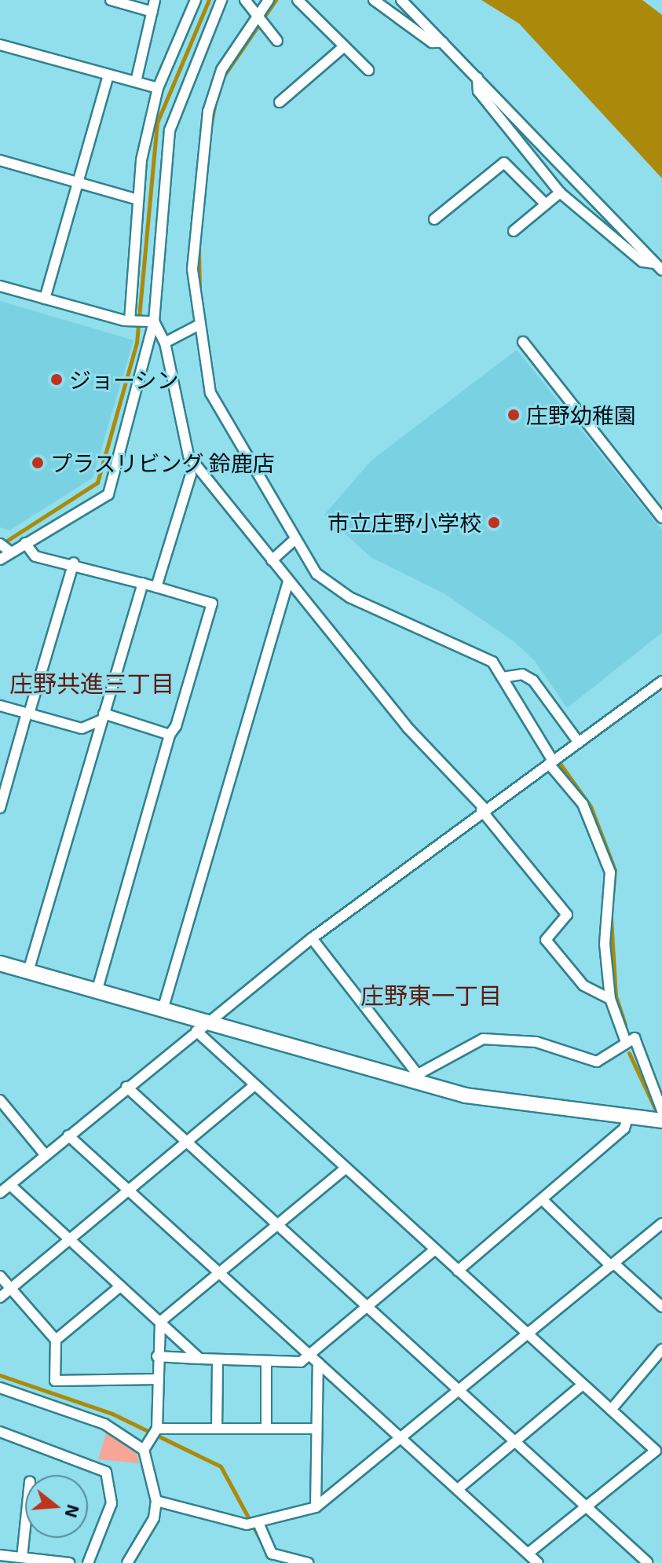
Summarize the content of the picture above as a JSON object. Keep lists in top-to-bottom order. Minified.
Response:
{"districts":["庄野共進三丁目","庄野東一丁目"],"places":["ジョーシン","庄野幼稚園","プラスリビング 鈴鹿店","市立庄野小学校"],"north":"right"}
